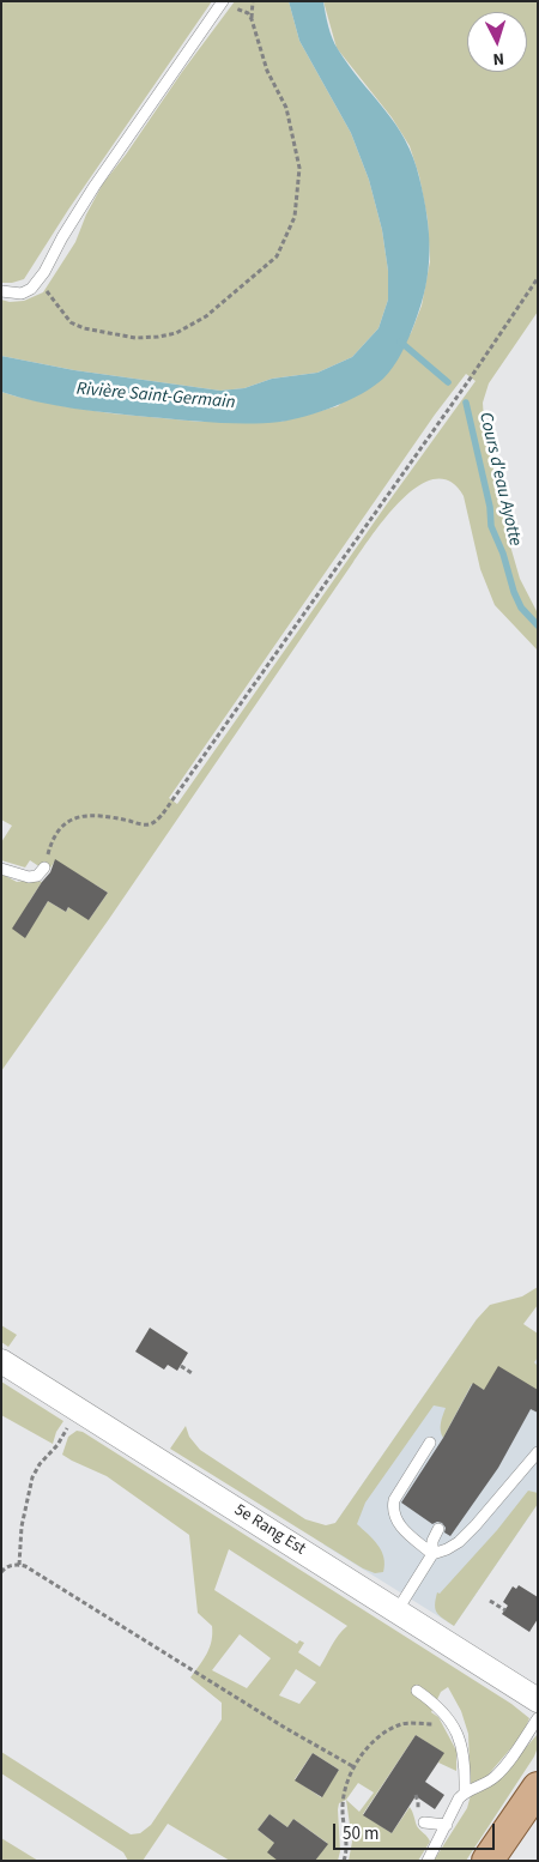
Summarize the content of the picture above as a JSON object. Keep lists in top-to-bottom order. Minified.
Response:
{"streets":{"street":["5e Rang Est"]},"water":["Rivière Saint-Germain","Cours d'eau Ayotte"],"scale_bar":"50 m","north":"bottom"}
